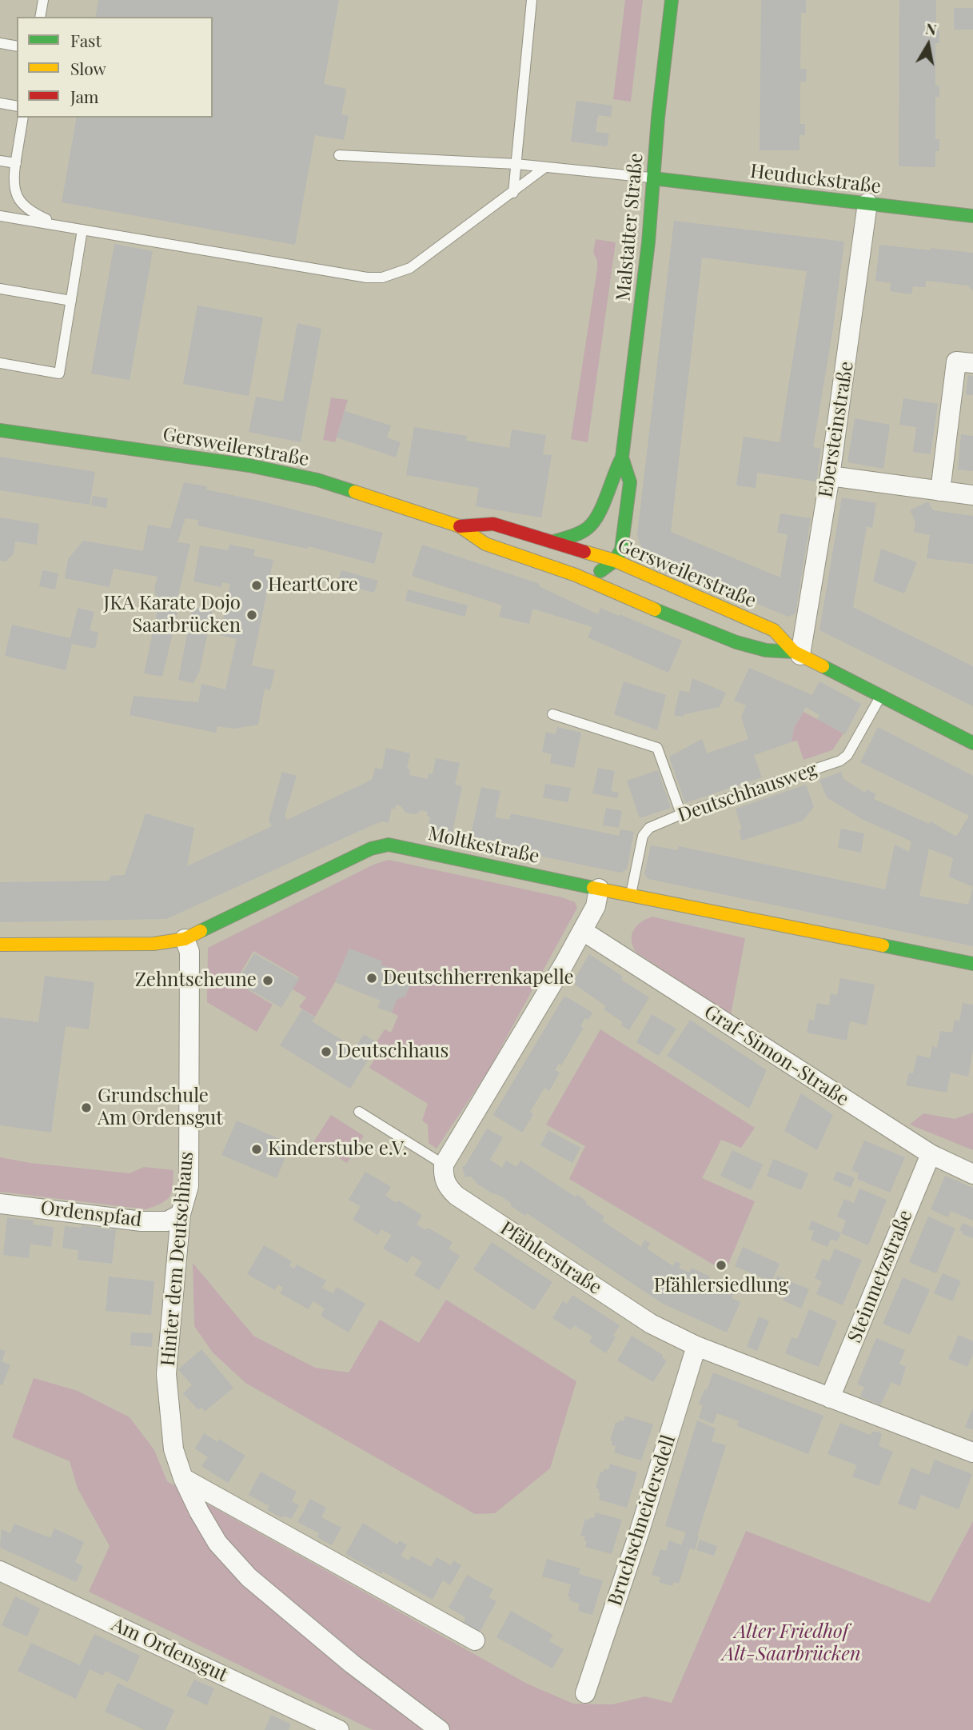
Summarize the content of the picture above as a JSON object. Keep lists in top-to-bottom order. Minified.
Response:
{"streets":{"main road":["Heuduckstraße","Malstatter Straße","Gersweilerstraße","Moltkestraße"],"street":["Ebersteinstraße","Graf-Simon-Straße","Ordenspfad","Pfählerstraße","Hinter dem Deutschhaus","Steinmetzstraße","Bruchschneidersdell","Am Ordensgut"],"lane":["Deutschhausweg"]},"crossings":[["Heuduckstraße","Malstatter Straße"],["Heuduckstraße","Ebersteinstraße"],["Malstatter Straße","Gersweilerstraße"],["Ebersteinstraße","Gersweilerstraße"],["Gersweilerstraße","Deutschhausweg"],["Deutschhausweg","Moltkestraße"],["Moltkestraße","Hinter dem Deutschhaus"],["Graf-Simon-Straße","Steinmetzstraße"],["Ordenspfad","Hinter dem Deutschhaus"],["Pfählerstraße","Steinmetzstraße"],["Pfählerstraße","Bruchschneidersdell"]],"parks":["Alter Friedhof Alt-Saarbrücken"],"places":["HeartCore","JKA Karate Dojo Saarbrücken","Deutschherrenkapelle","Zehntscheune","Deutschhaus","Grundschule Am Ordensgut","Kinderstube e.V.","Pfählersiedlung"],"legend":["Fast","Slow","Jam"],"north":"top"}
